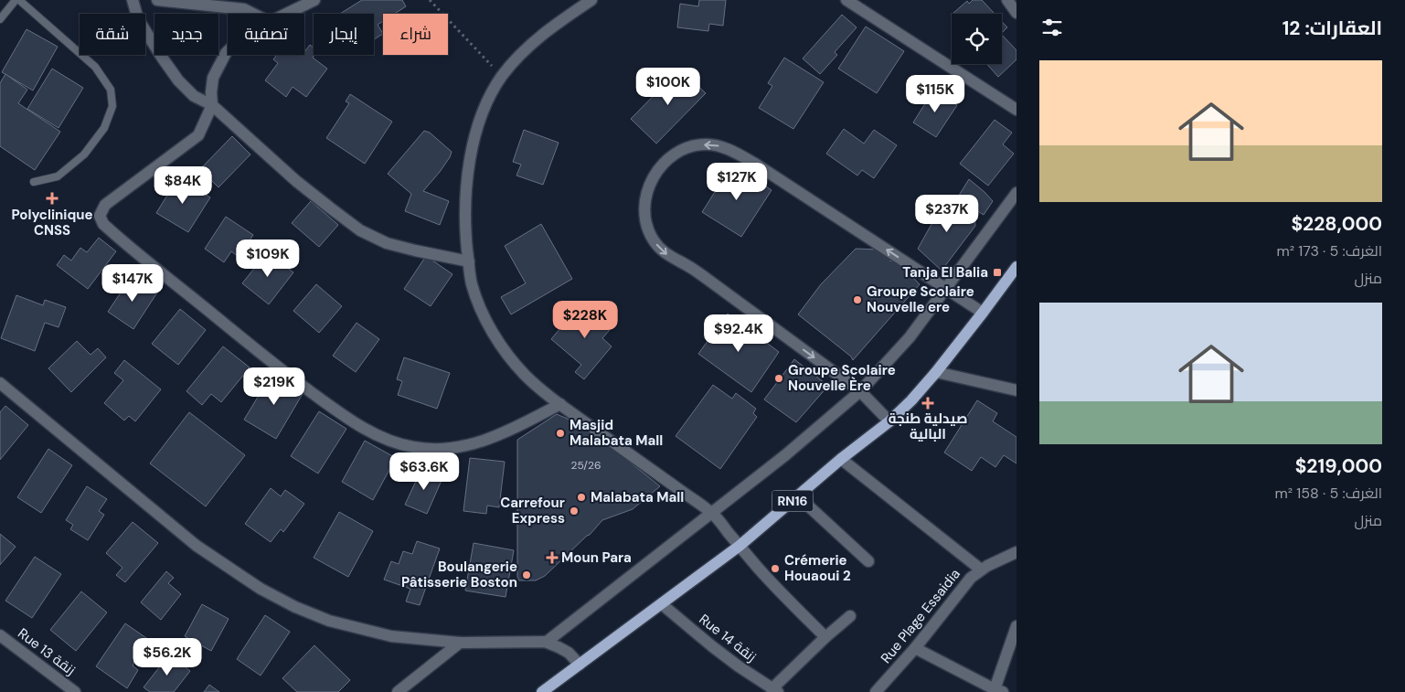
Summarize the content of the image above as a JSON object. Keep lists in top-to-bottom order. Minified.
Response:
{"streets":{"main road":["RN16"],"street":["Rue Plage Essaidia","Rue 14 زنقة","Rue 13 زنقة"]},"crossings":[["RN16","Rue 14 زنقة"]],"places":{"health":["Polyclinique CNSS","صيدلية طنجة البالية","Moun Para"],"transit":["Tanja El Balia"],"other":["Groupe Scolaire Nouvelle ere","Groupe Scolaire Nouvelle Ère","Masjid Malabata Mall","Malabata Mall","Carrefour Express","Crémerie Houaoui 2","Boulangerie Pâtisserie Boston"]},"house_numbers":["25/26"],"page":{"heading":"العقارات: 12","chip":["شراء","إيجار","تصفية","جديد","شقة"],"list":[{"name":"$228,000","note":"الغرف: 5 · 173 m² · منزل"},{"name":"$219,000","note":"الغرف: 5 · 158 m² · منزل"}],"price":["$100K","$115K","$127K","$84K","$237K","$109K","$147K","$228K","$92.4K","$219K","$63.6K","$56.2K"]}}
